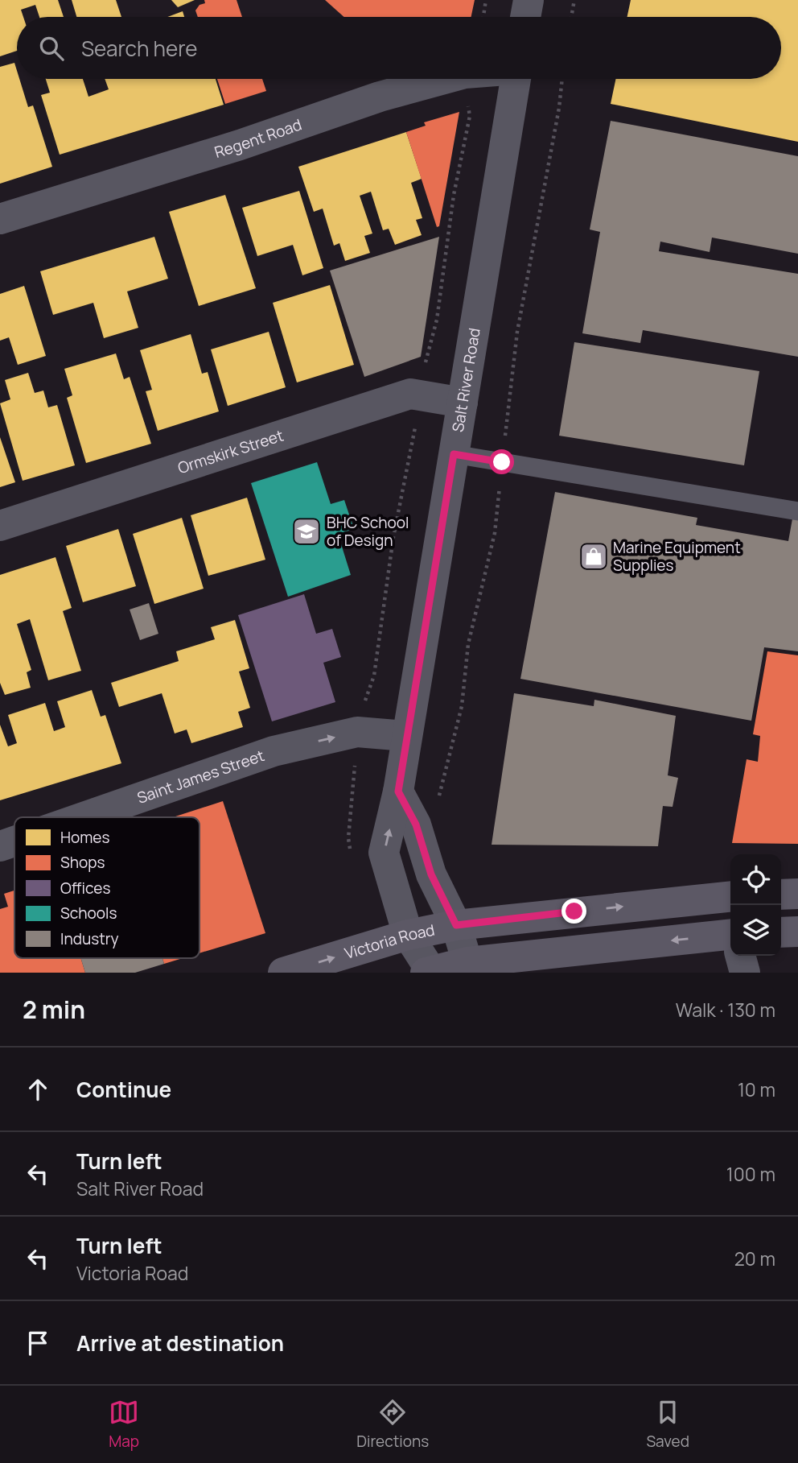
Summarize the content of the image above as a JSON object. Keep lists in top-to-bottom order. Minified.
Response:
{"streets":{"main road":["Victoria Road"],"street":["Regent Road","Salt River Road","Ormskirk Street","Saint James Street"]},"crossings":[["Salt River Road","Ormskirk Street"],["Salt River Road","Saint James Street"],["Salt River Road","Victoria Road"]],"one_way":["Saint James Street"],"places":{"school or university":["BHC School of Design"],"shop":["Marine Equipment Supplies"]},"legend":["Homes","Shops","Offices","Schools","Industry"],"page":{"search":"Search here","heading":["2 min","Walk · 130 m"],"list":[["Continue","10 m"],["Turn left","Salt River Road","100 m"],["Turn left","Victoria Road","20 m"],"Arrive at destination"],"nav":["Map","Directions","Saved"]}}
